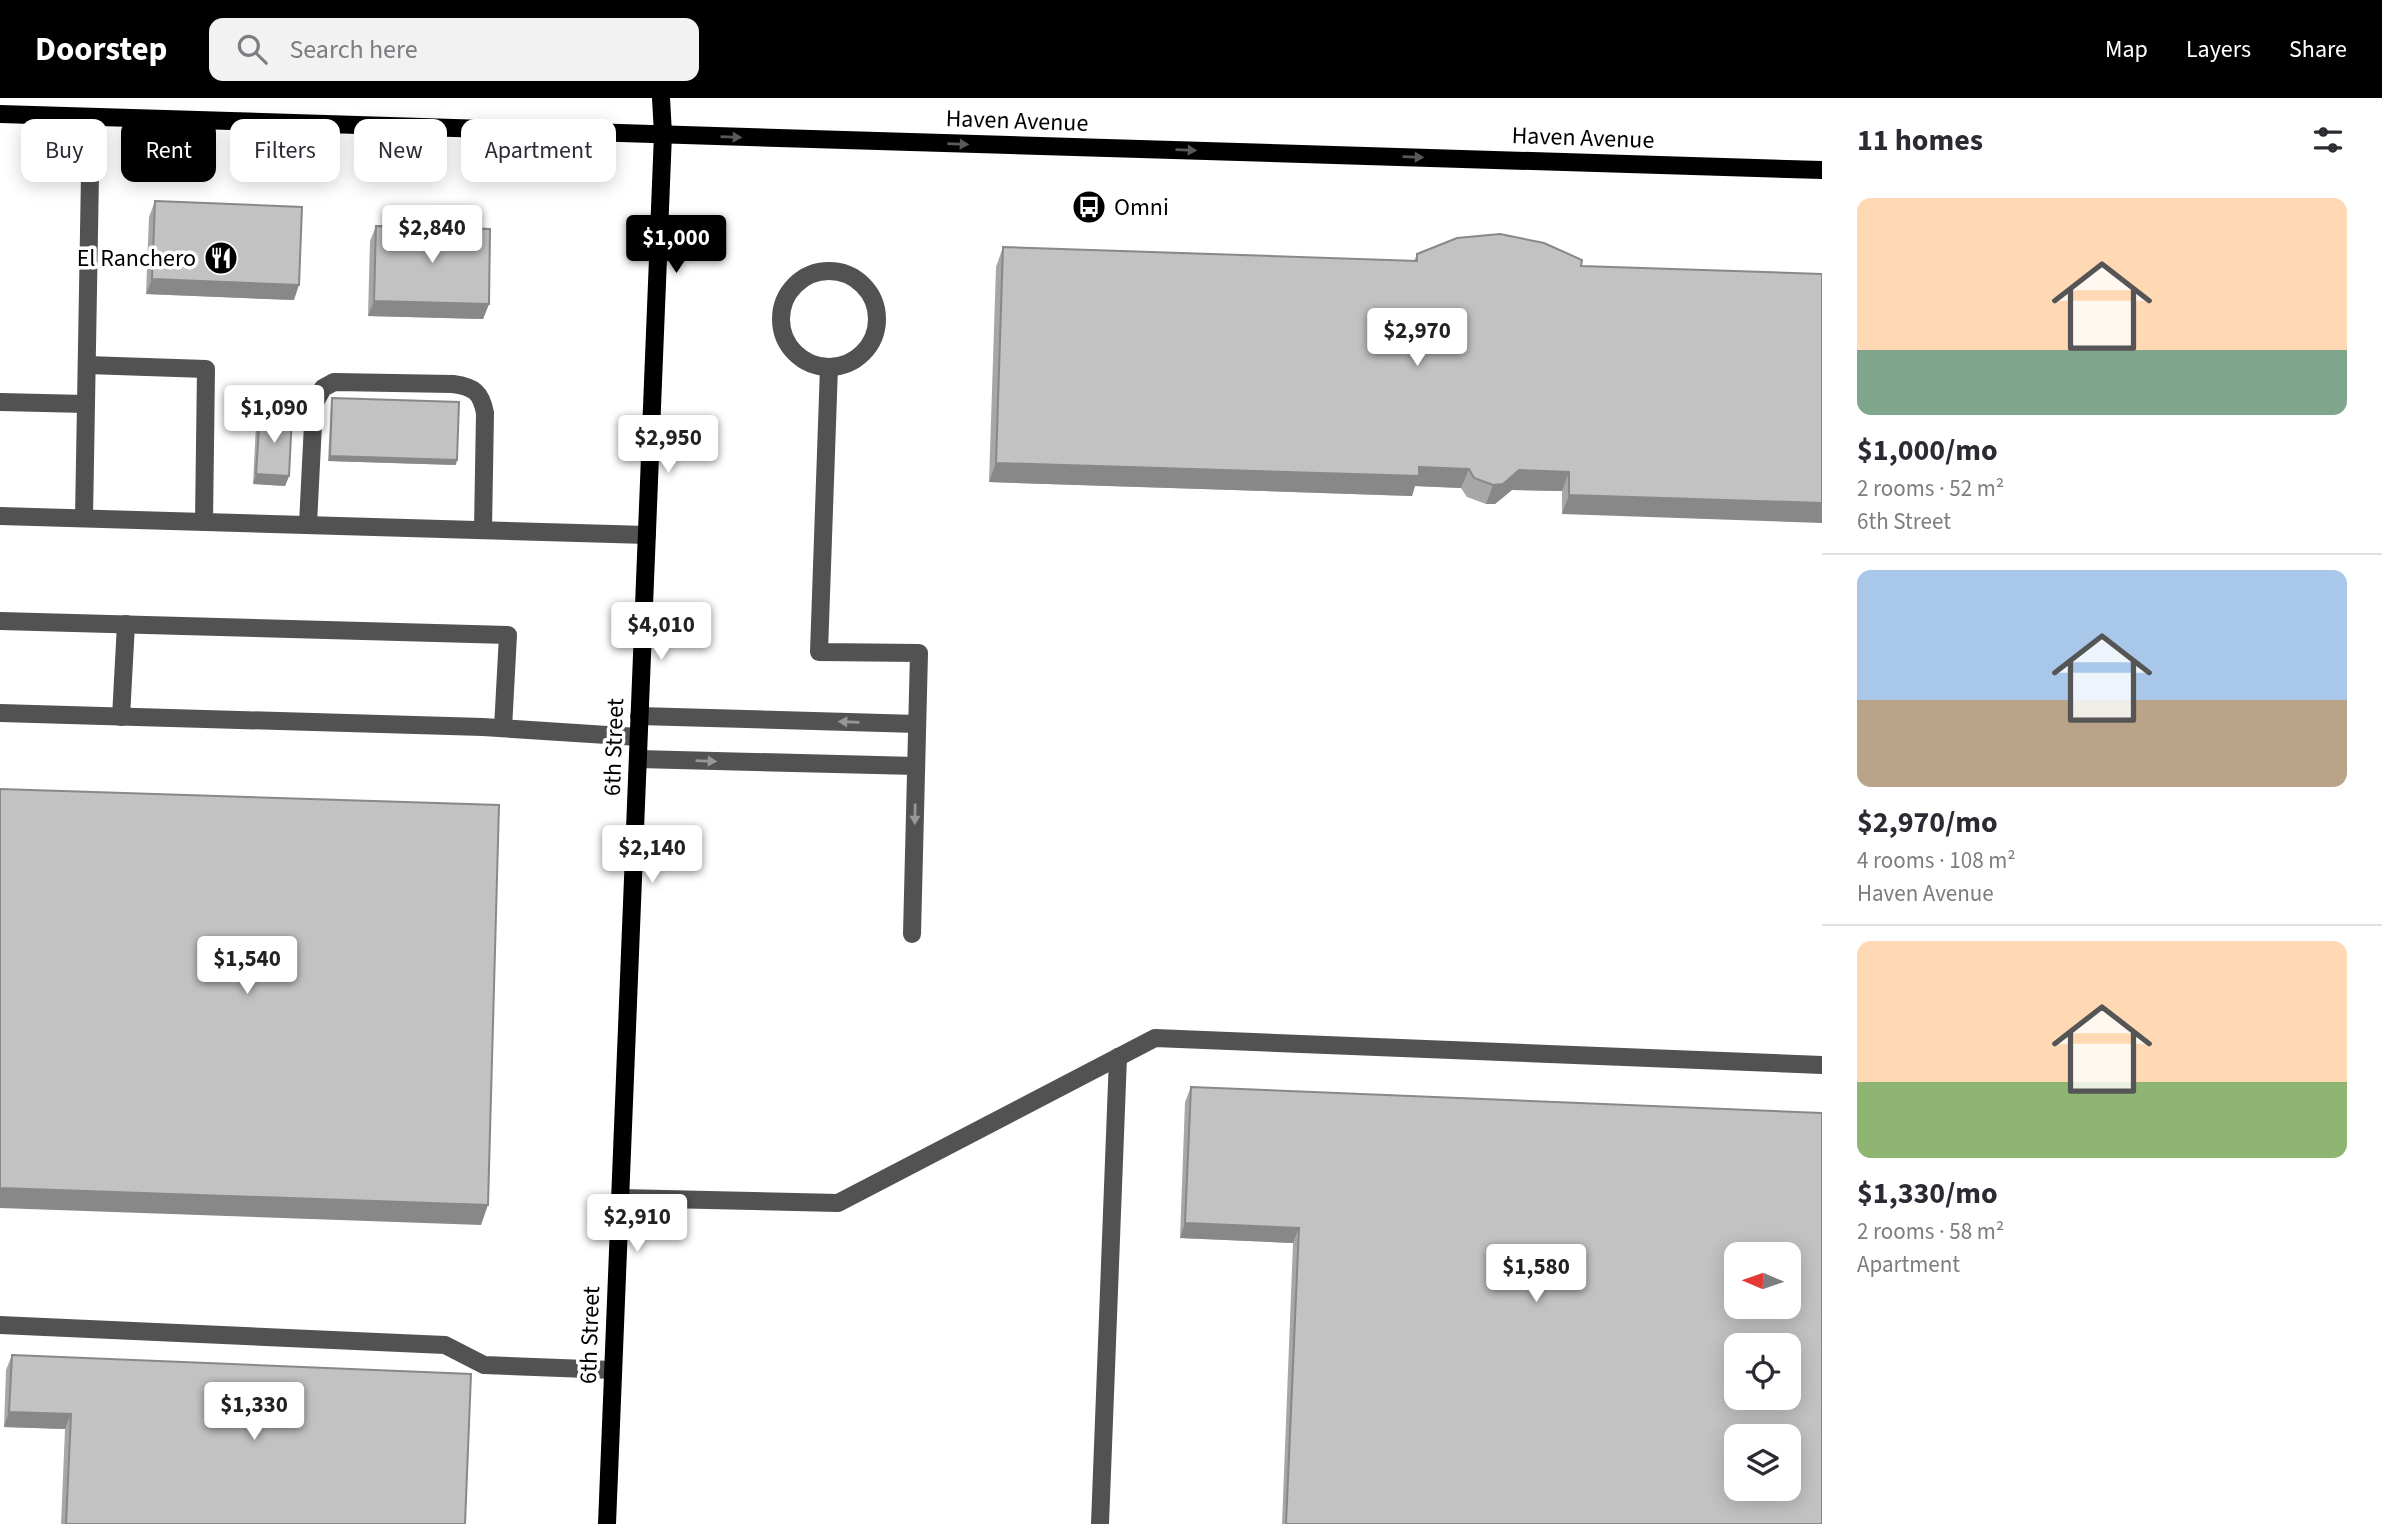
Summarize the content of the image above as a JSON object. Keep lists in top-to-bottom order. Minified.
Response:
{"streets":{"main road":["Haven Avenue","6th Street"]},"crossings":[["Haven Avenue","6th Street"]],"one_way":["Haven Avenue"],"places":{"bus stop":["Omni"],"restaurant":["El Ranchero"]},"north":"left","page":{"header":"Doorstep","search":"Search here","nav":["Map","Layers","Share"],"heading":"11 homes","chip":["Buy","Rent","Filters","New","Apartment"],"list":[{"name":"$1,000/mo","note":"2 rooms · 52 m² · 6th Street"},{"name":"$2,970/mo","note":"4 rooms · 108 m² · Haven Avenue"},{"name":"$1,330/mo","note":"2 rooms · 58 m² · Apartment"}],"price":["$2,840","$1,000","$2,970","$1,090","$2,950","$4,010","$2,140","$1,540","$2,910","$1,580","$1,330"]}}
